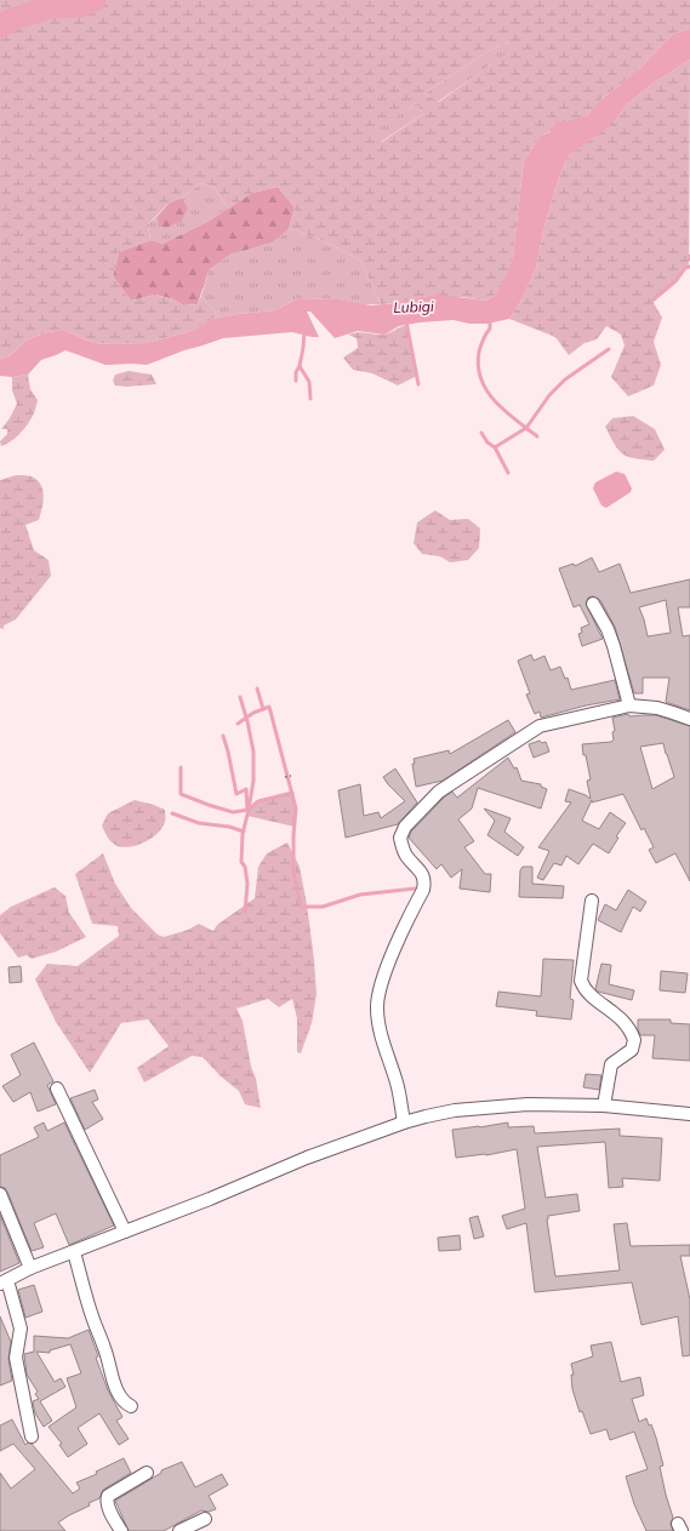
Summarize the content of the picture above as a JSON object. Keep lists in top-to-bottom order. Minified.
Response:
{"water":["Lubigi"]}
